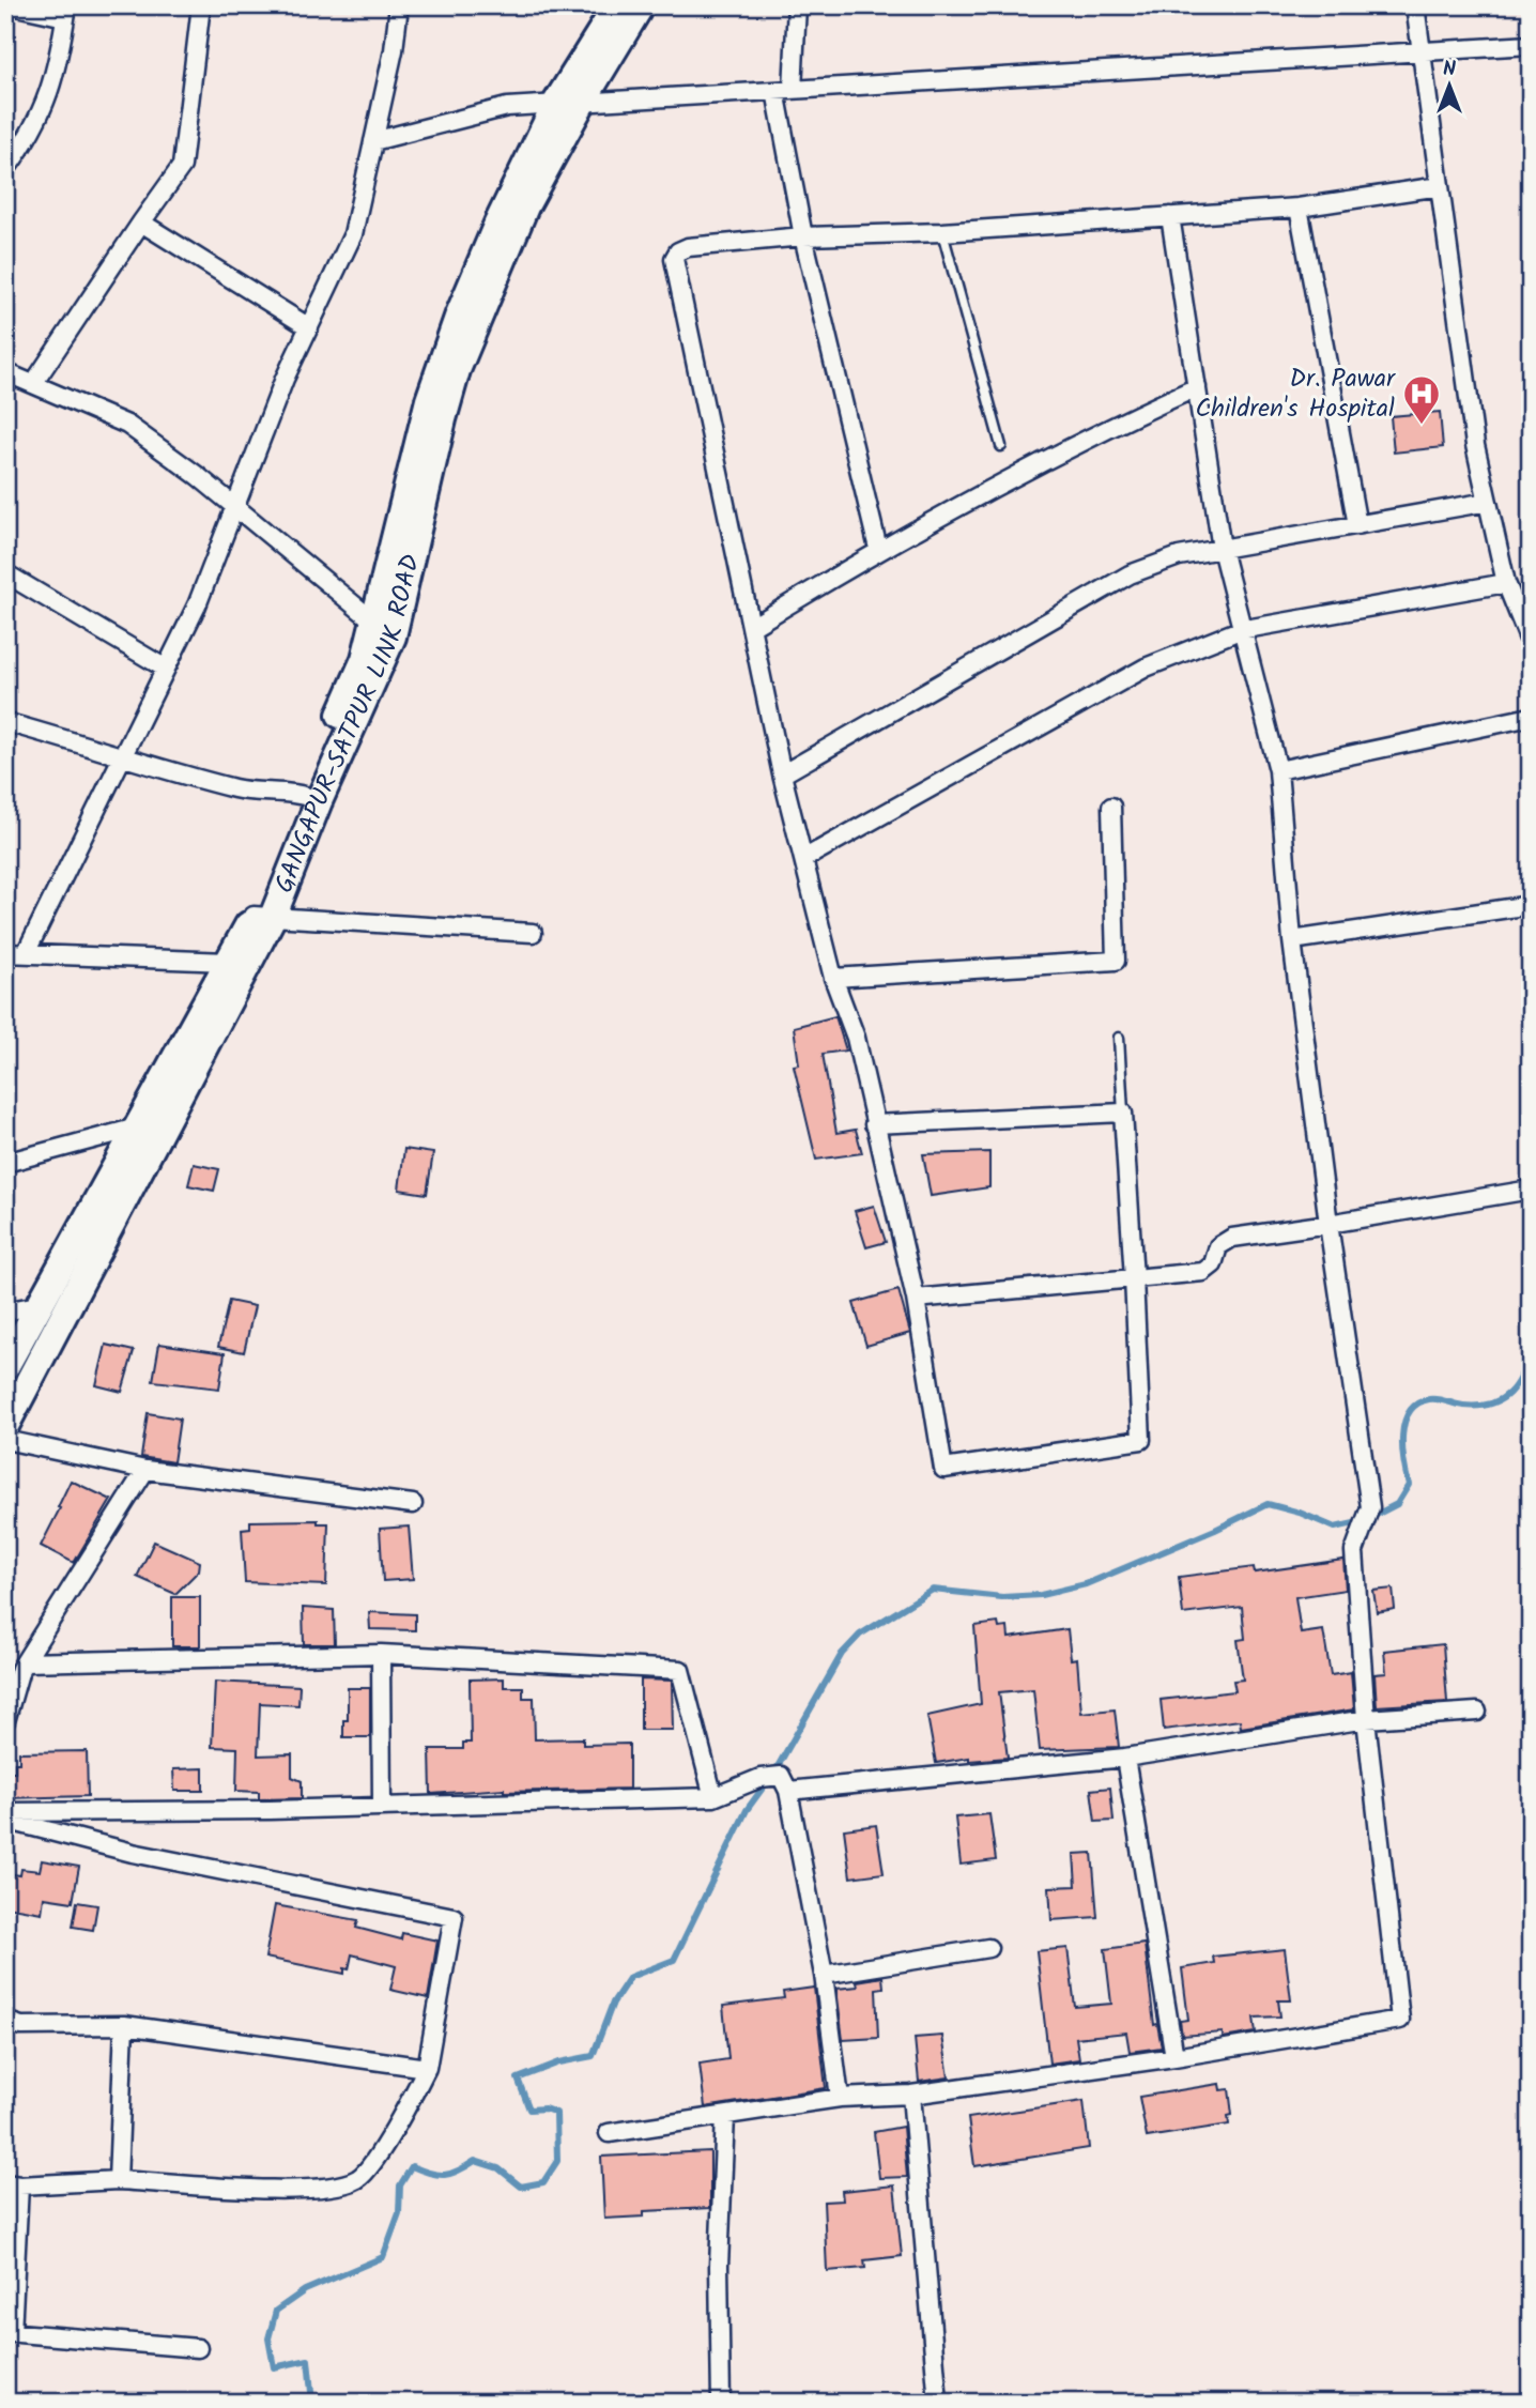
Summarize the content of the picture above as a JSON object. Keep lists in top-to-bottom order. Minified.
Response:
{"streets":{"main road":["GANGAPUR-SATPUR LINK ROAD"]},"places":{"hospital":["Dr. Pawar Children's Hospital"]},"north":"top"}
